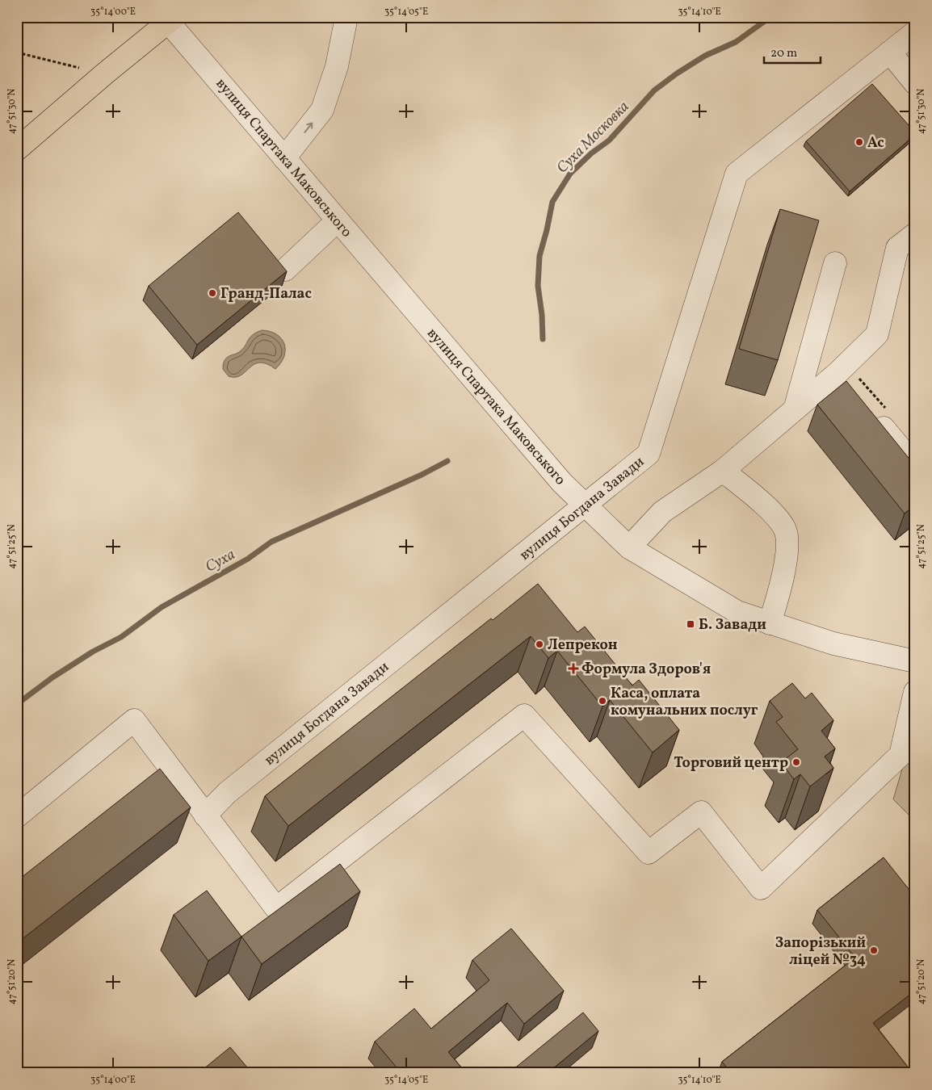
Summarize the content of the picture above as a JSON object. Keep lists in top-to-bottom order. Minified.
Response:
{"streets":{"street":["вулиця Спартака Маковського","вулиця Богдана Завади"]},"crossings":[["вулиця Спартака Маковського","вулиця Богдана Завади"]],"water":["Суха Московка","Суха"],"places":{"other":["Ас","Гранд-Палас","Лепрекон","Каса, оплата комунальних послуг","Торговий центр","Запорізький ліцей №34"],"transit":["Б. Завади"],"health":["Формула Здоров'я"]},"scale_bar":"20 m","coordinates":["35°14'00\"E","35°14'05\"E","35°14'10\"E","47°51'30\"N","47°51'25\"N","47°51'20\"N"]}
